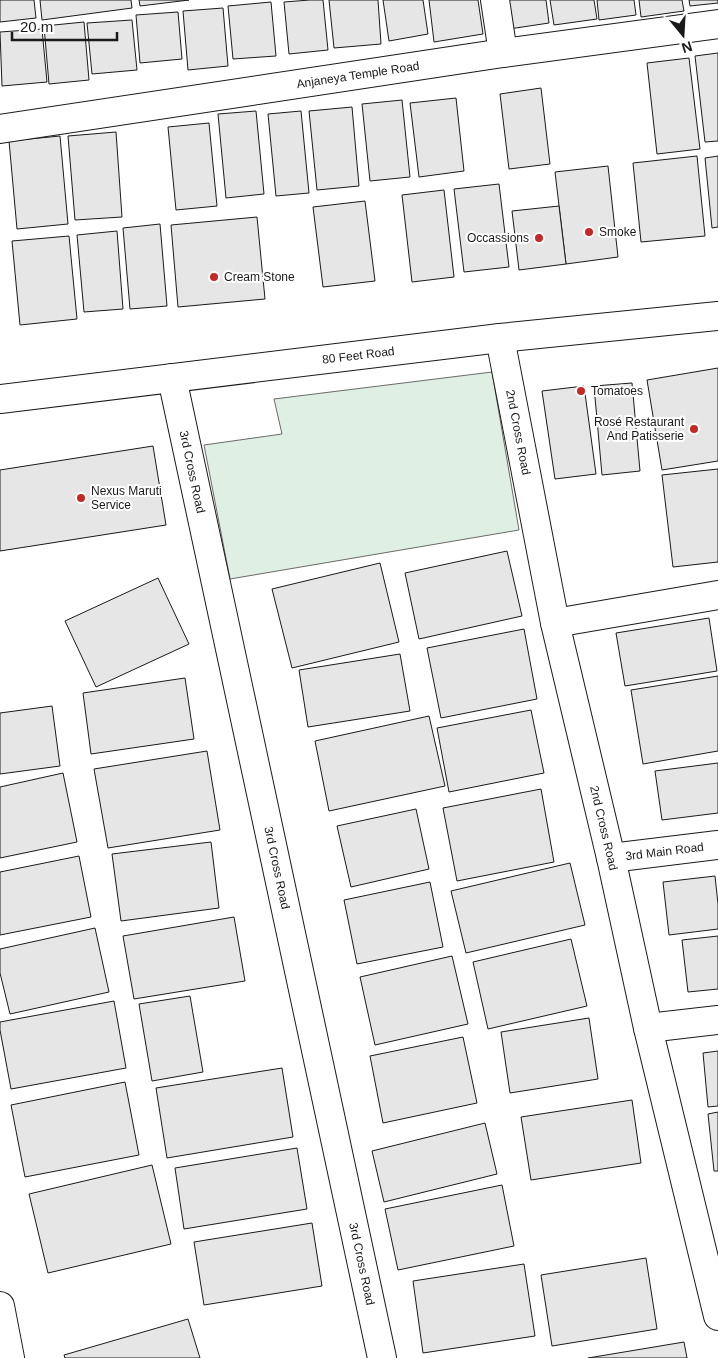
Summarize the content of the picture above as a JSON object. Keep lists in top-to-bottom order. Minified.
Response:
{"streets":{"street":["Anjaneya Temple Road","80 Feet Road","2nd Cross Road","3rd Cross Road","3rd Main Road"]},"crossings":[["80 Feet Road","2nd Cross Road"],["80 Feet Road","3rd Cross Road"],["2nd Cross Road","3rd Main Road"]],"places":["Smoke","Occassions","Cream Stone","Tomatoes","Rosé Restaurant And Patisserie","Nexus Maruti Service"],"scale_bar":"20 m","north":"bottom"}
